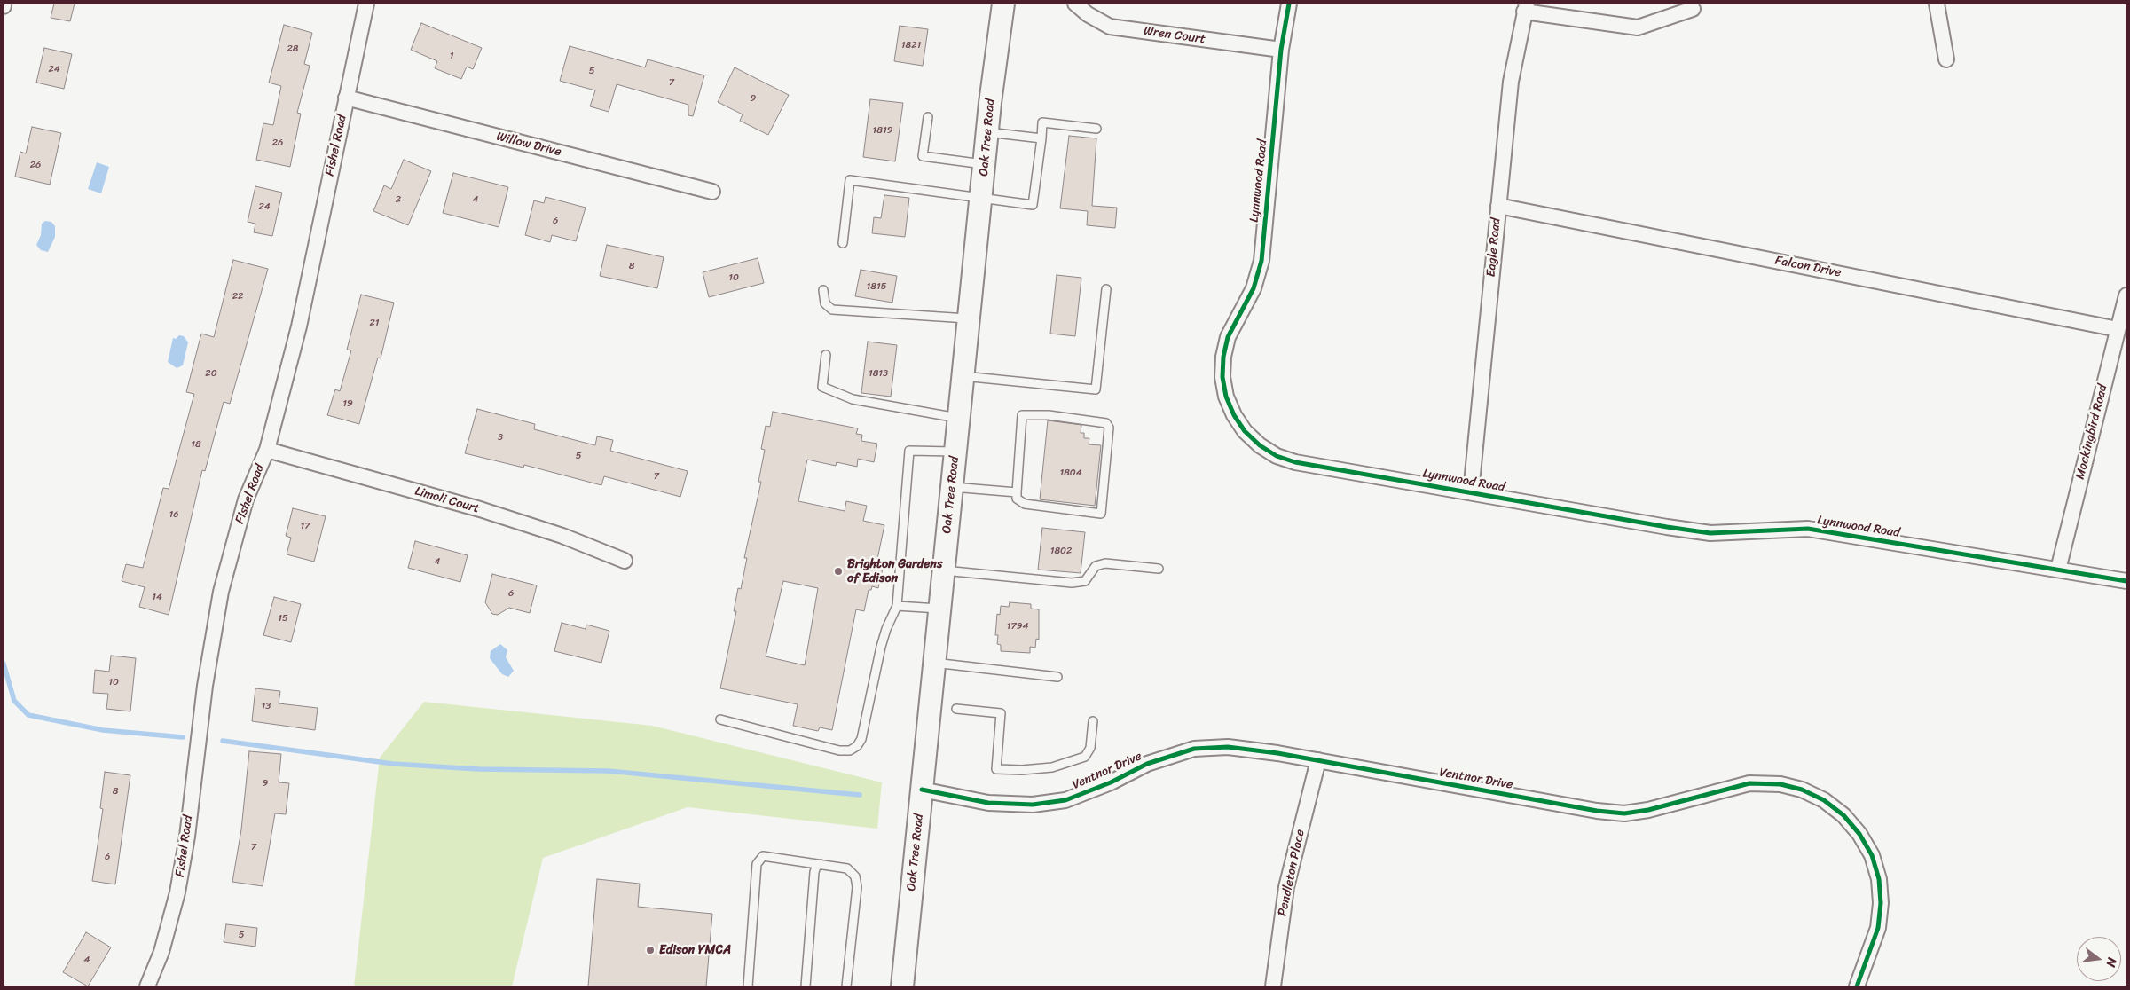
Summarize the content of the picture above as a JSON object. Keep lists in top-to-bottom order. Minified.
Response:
{"streets":{"main road":["Oak Tree Road"],"street":["Wren Court","Willow Drive","Fishel Road","Lynnwood Road","Eagle Road","Falcon Drive","Mockingbird Road","Limoli Court","Ventnor Drive","Pendleton Place"]},"crossings":[["Wren Court","Lynnwood Road"],["Oak Tree Road","Ventnor Drive"],["Willow Drive","Fishel Road"],["Fishel Road","Limoli Court"],["Lynnwood Road","Eagle Road"],["Lynnwood Road","Mockingbird Road"],["Eagle Road","Falcon Drive"],["Falcon Drive","Mockingbird Road"],["Ventnor Drive","Pendleton Place"]],"places":["Brighton Gardens of Edison","Edison YMCA"],"house_numbers":["1821","28","1","24","5","7","9","1819","26","26","2","4","24","6","8","10","1815","22","21","20","1813","19","3","18","5","1804","7","16","17","1802","4","6","14","15","1794","10","13","9","8","7","6","5","4"],"north":"right"}
